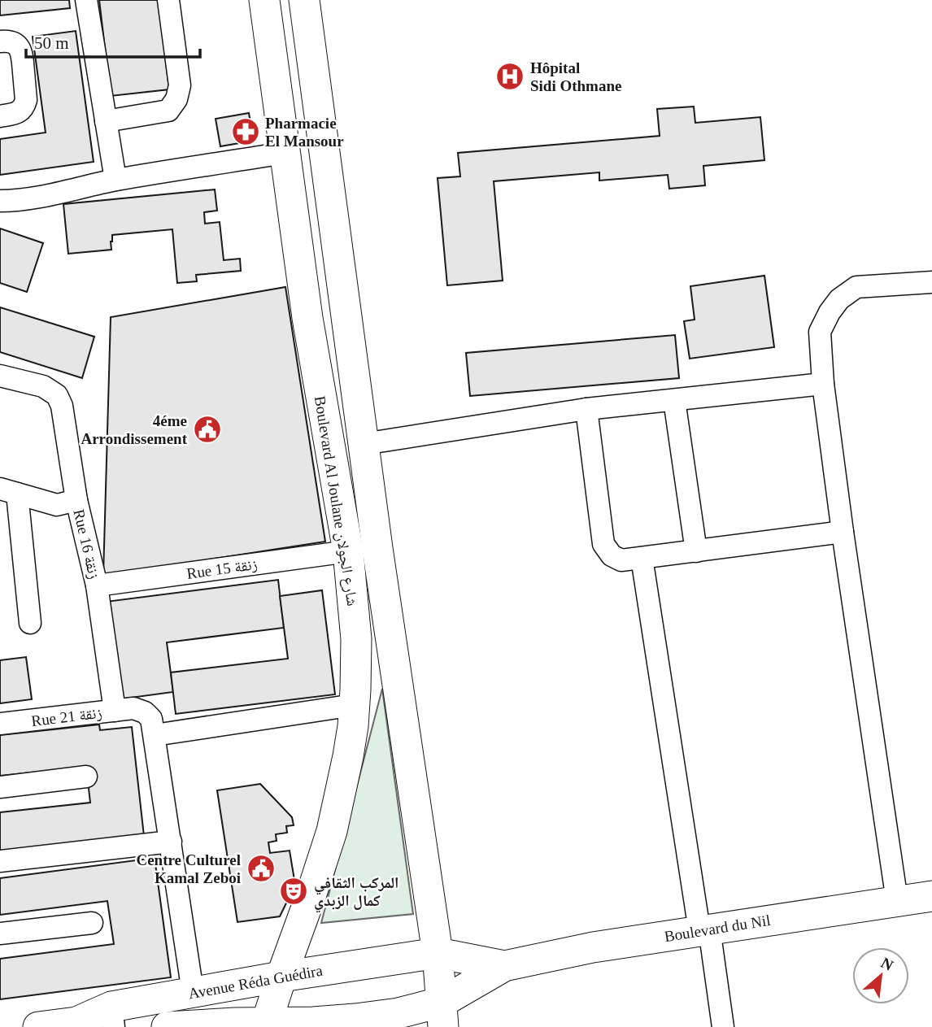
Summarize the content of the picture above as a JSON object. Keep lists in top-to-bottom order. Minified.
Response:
{"streets":{"main road":["Boulevard Al Joulane شارع الجولان","Boulevard du Nil","Avenue Réda Guédira"],"street":["Rue 16 زنقة","Rue 15 زنقة","Rue 21 زنقة"]},"crossings":[["Boulevard Al Joulane شارع الجولان","Rue 15 زنقة"],["Boulevard Al Joulane شارع الجولان","Boulevard du Nil"],["Boulevard Al Joulane شارع الجولان","Avenue Réda Guédira"],["Rue 16 زنقة","Rue 15 زنقة"],["Rue 16 زنقة","Rue 21 زنقة"],["Boulevard du Nil","Avenue Réda Guédira"]],"places":{"hospital":["Hôpital Sidi Othmane"],"pharmacy":["Pharmacie El Mansour"],"public building":["4éme Arrondissement","Centre Culturel Kamal Zeboi"],"theatre":["المركب الثقافي كمال الزبدي"]},"scale_bar":"50 m","north":"top right"}
